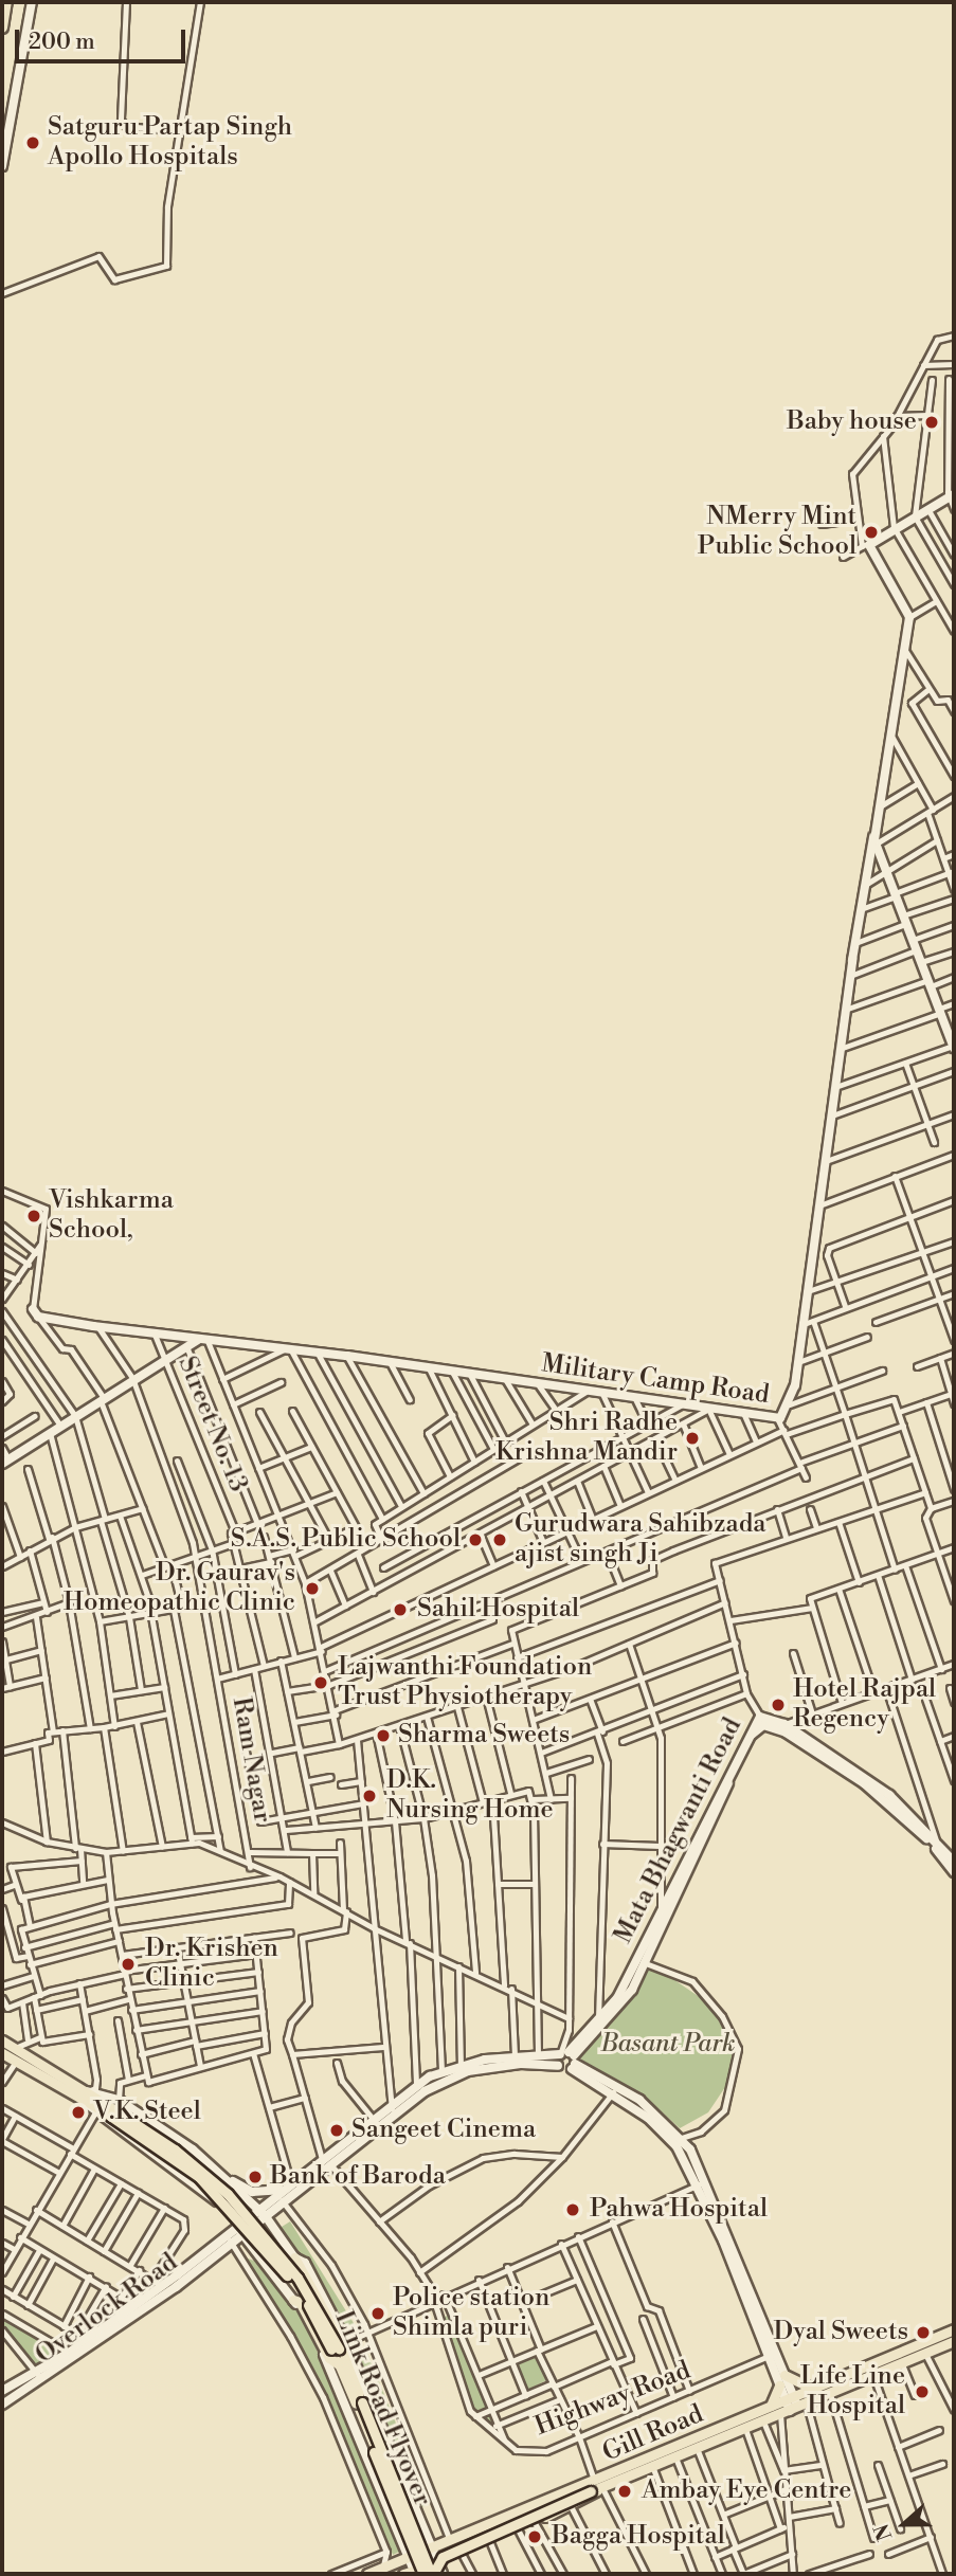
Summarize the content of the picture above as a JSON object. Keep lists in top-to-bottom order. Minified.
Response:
{"streets":{"main road":["Link Road Flyover","Gill Road"],"street":["Military Camp Road","Street No. 13","Ram Nagar","Mata Bhagwanti Road","Overlock Road","Highway Road"]},"crossings":[["Military Camp Road","Street No. 13"],["Link Road Flyover","Gill Road"]],"parks":["Basant Park"],"places":["Satguru Partap Singh Apollo Hospitals","Baby house","NMerry Mint Public School","Vishkarma School,","Shri Radhe Krishna Mandir","S.A.S. Public School","Gurudwara Sahibzada ajist singh Ji","Dr. Gaurav's Homeopathic Clinic","Sahil Hospital","Lajwanthi Foundation Trust Physiotherapy","Hotel Rajpal Regency","Sharma Sweets","D.K. Nursing Home","Dr. Krishen Clinic","V.K. Steel","Sangeet Cinema","Bank of Baroda","Pahwa Hospital","Police station Shimla puri","Dyal Sweets","Life Line Hospital","Ambay Eye Centre","Bagga Hospital"],"scale_bar":"200 m","north":"left"}
